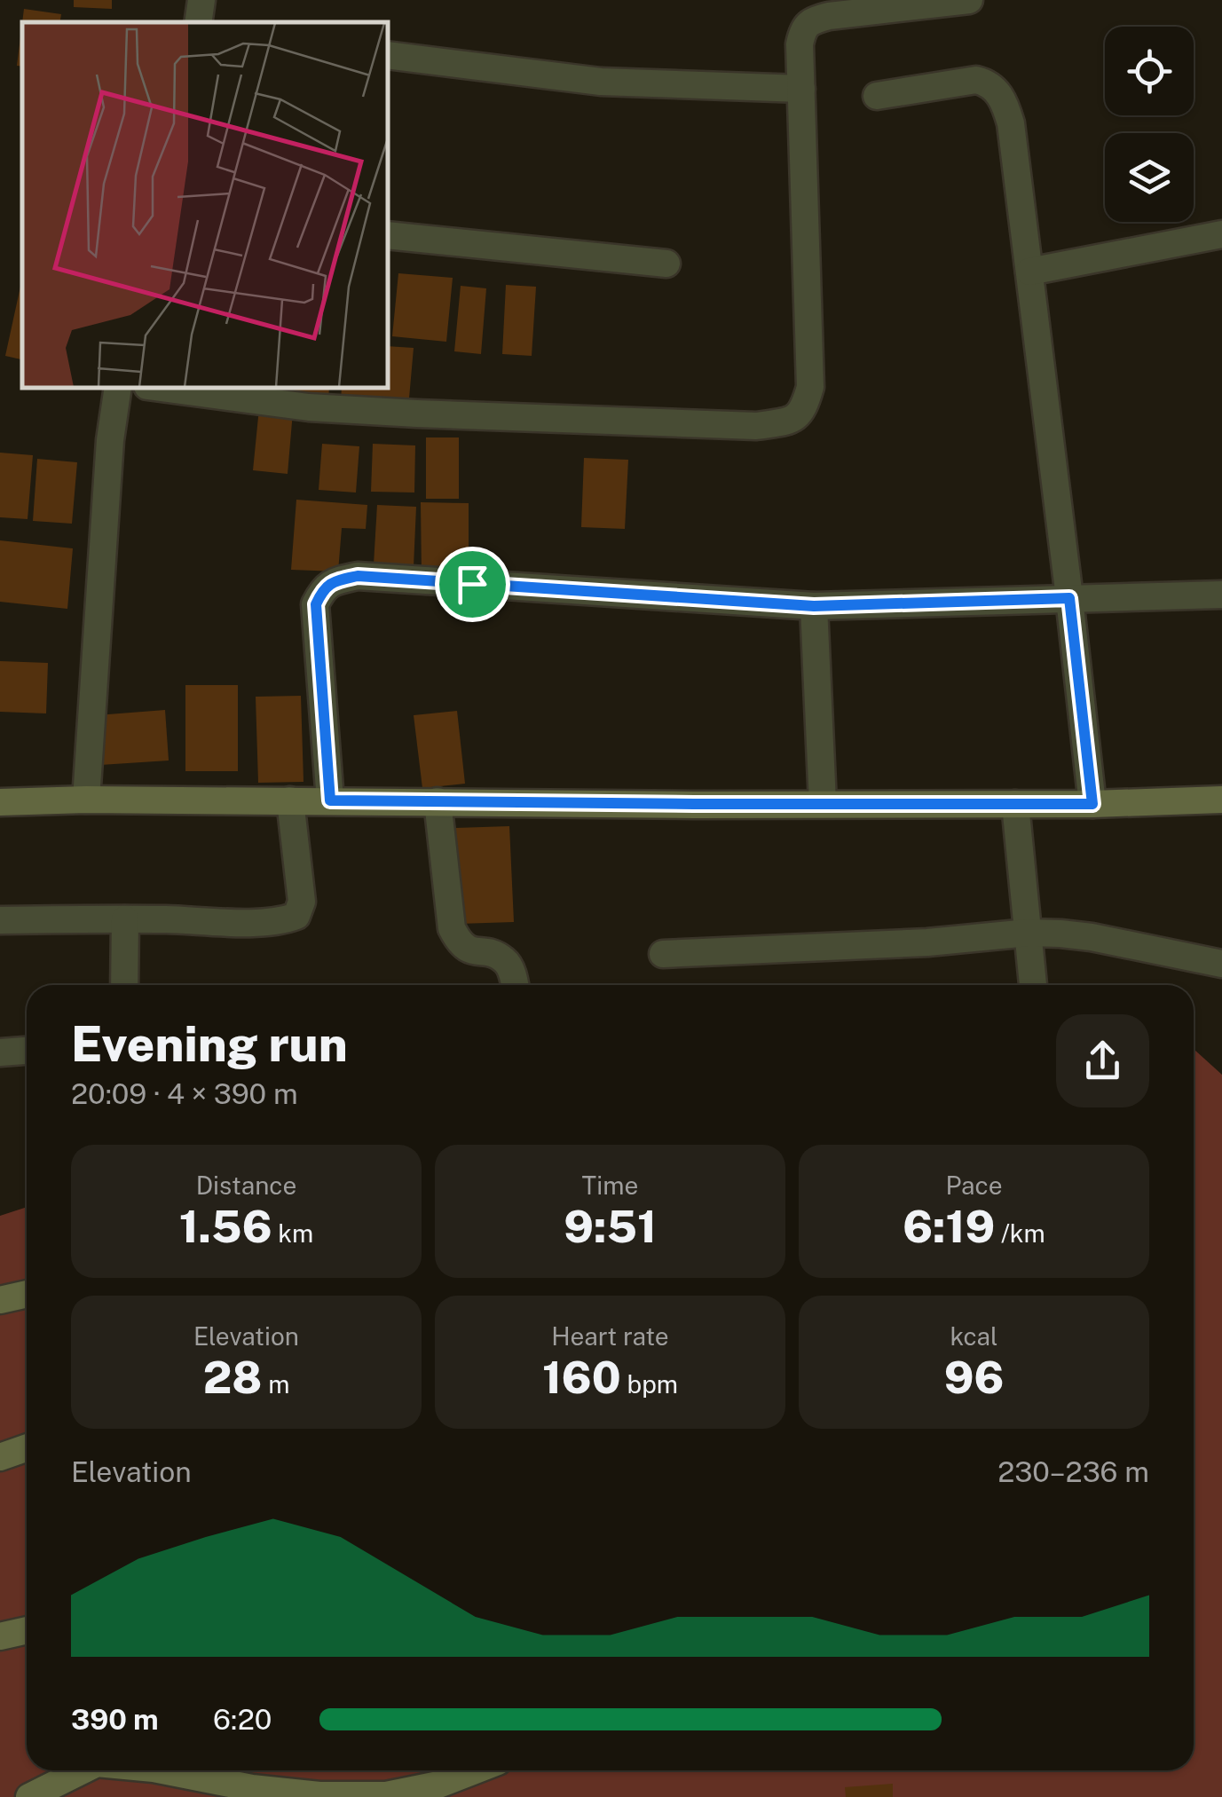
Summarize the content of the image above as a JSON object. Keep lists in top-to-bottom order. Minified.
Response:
{"page":{"heading":["Evening run","20:09 · 4 × 390 m"],"stats":[["Distance","1.56 km"],["Time","9:51"],["Pace","6:19 /km"],["Elevation","28 m"],["Heart rate","160 bpm"],["kcal","96"]],"chart":["Elevation","230–236 m"],"list":[{"name":"390 m","note":"6:20"}]}}
